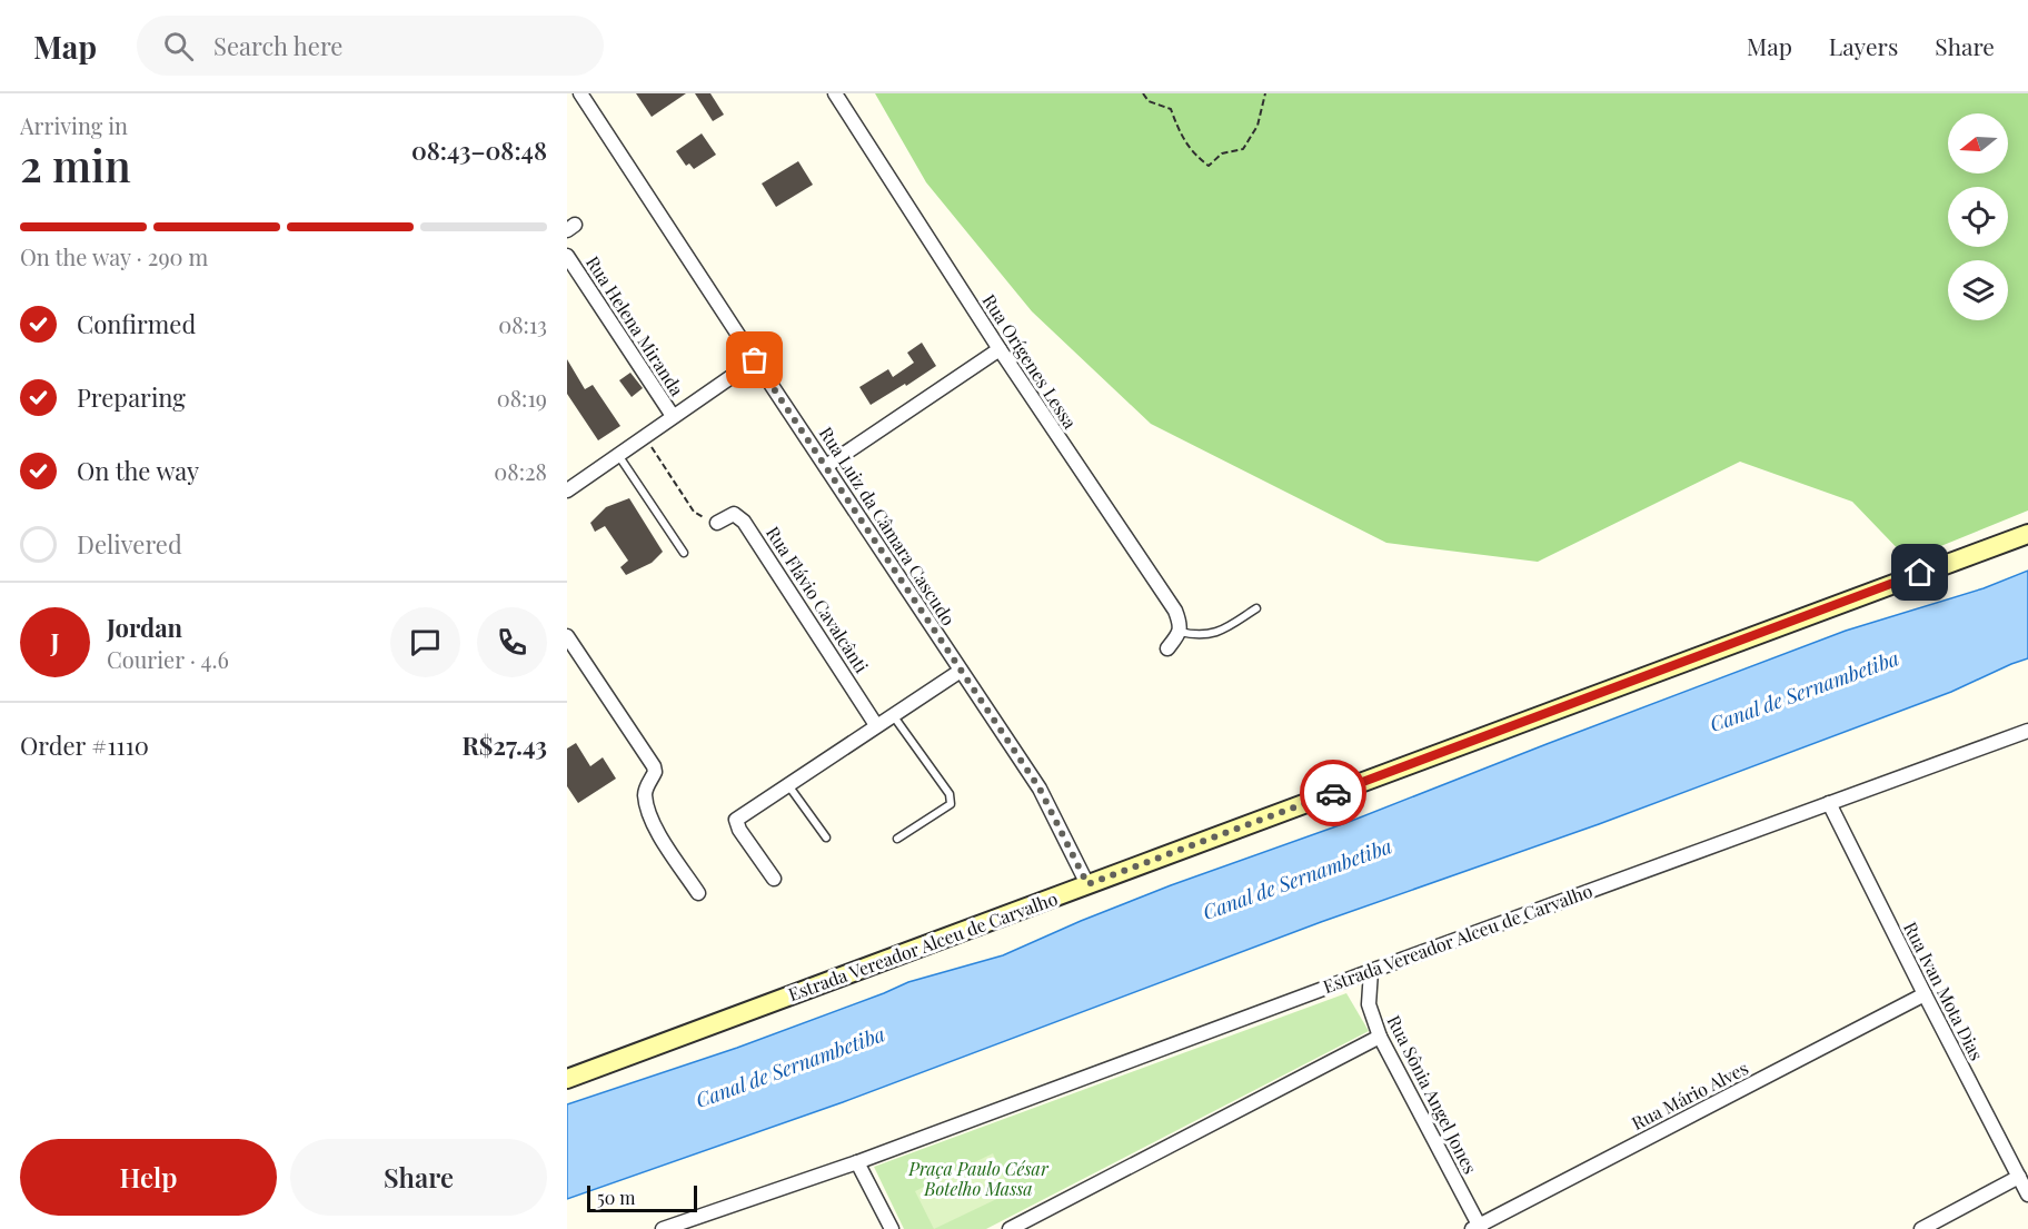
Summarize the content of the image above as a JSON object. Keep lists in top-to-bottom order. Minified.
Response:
{"streets":{"street":["Rua Helena Miranda","Rua Orígenes Lessa","Rua Luiz da Câmara Cascudo","Rua Flávio Cavalcânti","Estrada Vereador Alceu de Carvalho","Rua Ivan Mota Dias","Rua Sônia Angel Jones","Rua Mário Alves"]},"crossings":[["Rua Luiz da Câmara Cascudo","Estrada Vereador Alceu de Carvalho"],["Estrada Vereador Alceu de Carvalho","Rua Ivan Mota Dias"],["Estrada Vereador Alceu de Carvalho","Rua Sônia Angel Jones"],["Rua Ivan Mota Dias","Rua Mário Alves"],["Rua Sônia Angel Jones","Rua Mário Alves"]],"water":["Canal de Sernambetiba"],"parks":["Praça Paulo César Botelho Massa"],"scale_bar":"50 m","north":"left","page":{"header":"Map","search":"Search here","nav":["Map","Layers","Share"],"heading":["2 min","Arriving in","08:43–08:48"],"panel":["Jordan","Courier · 4.6","Order #1110","R$27.43"],"bar":"On the way · 290 m","list":[["Confirmed","08:13"],["Preparing","08:19"],["On the way","08:28"],"Delivered"],"round":"J","buttons":["Help","Share"],"scale":"50 m"}}
